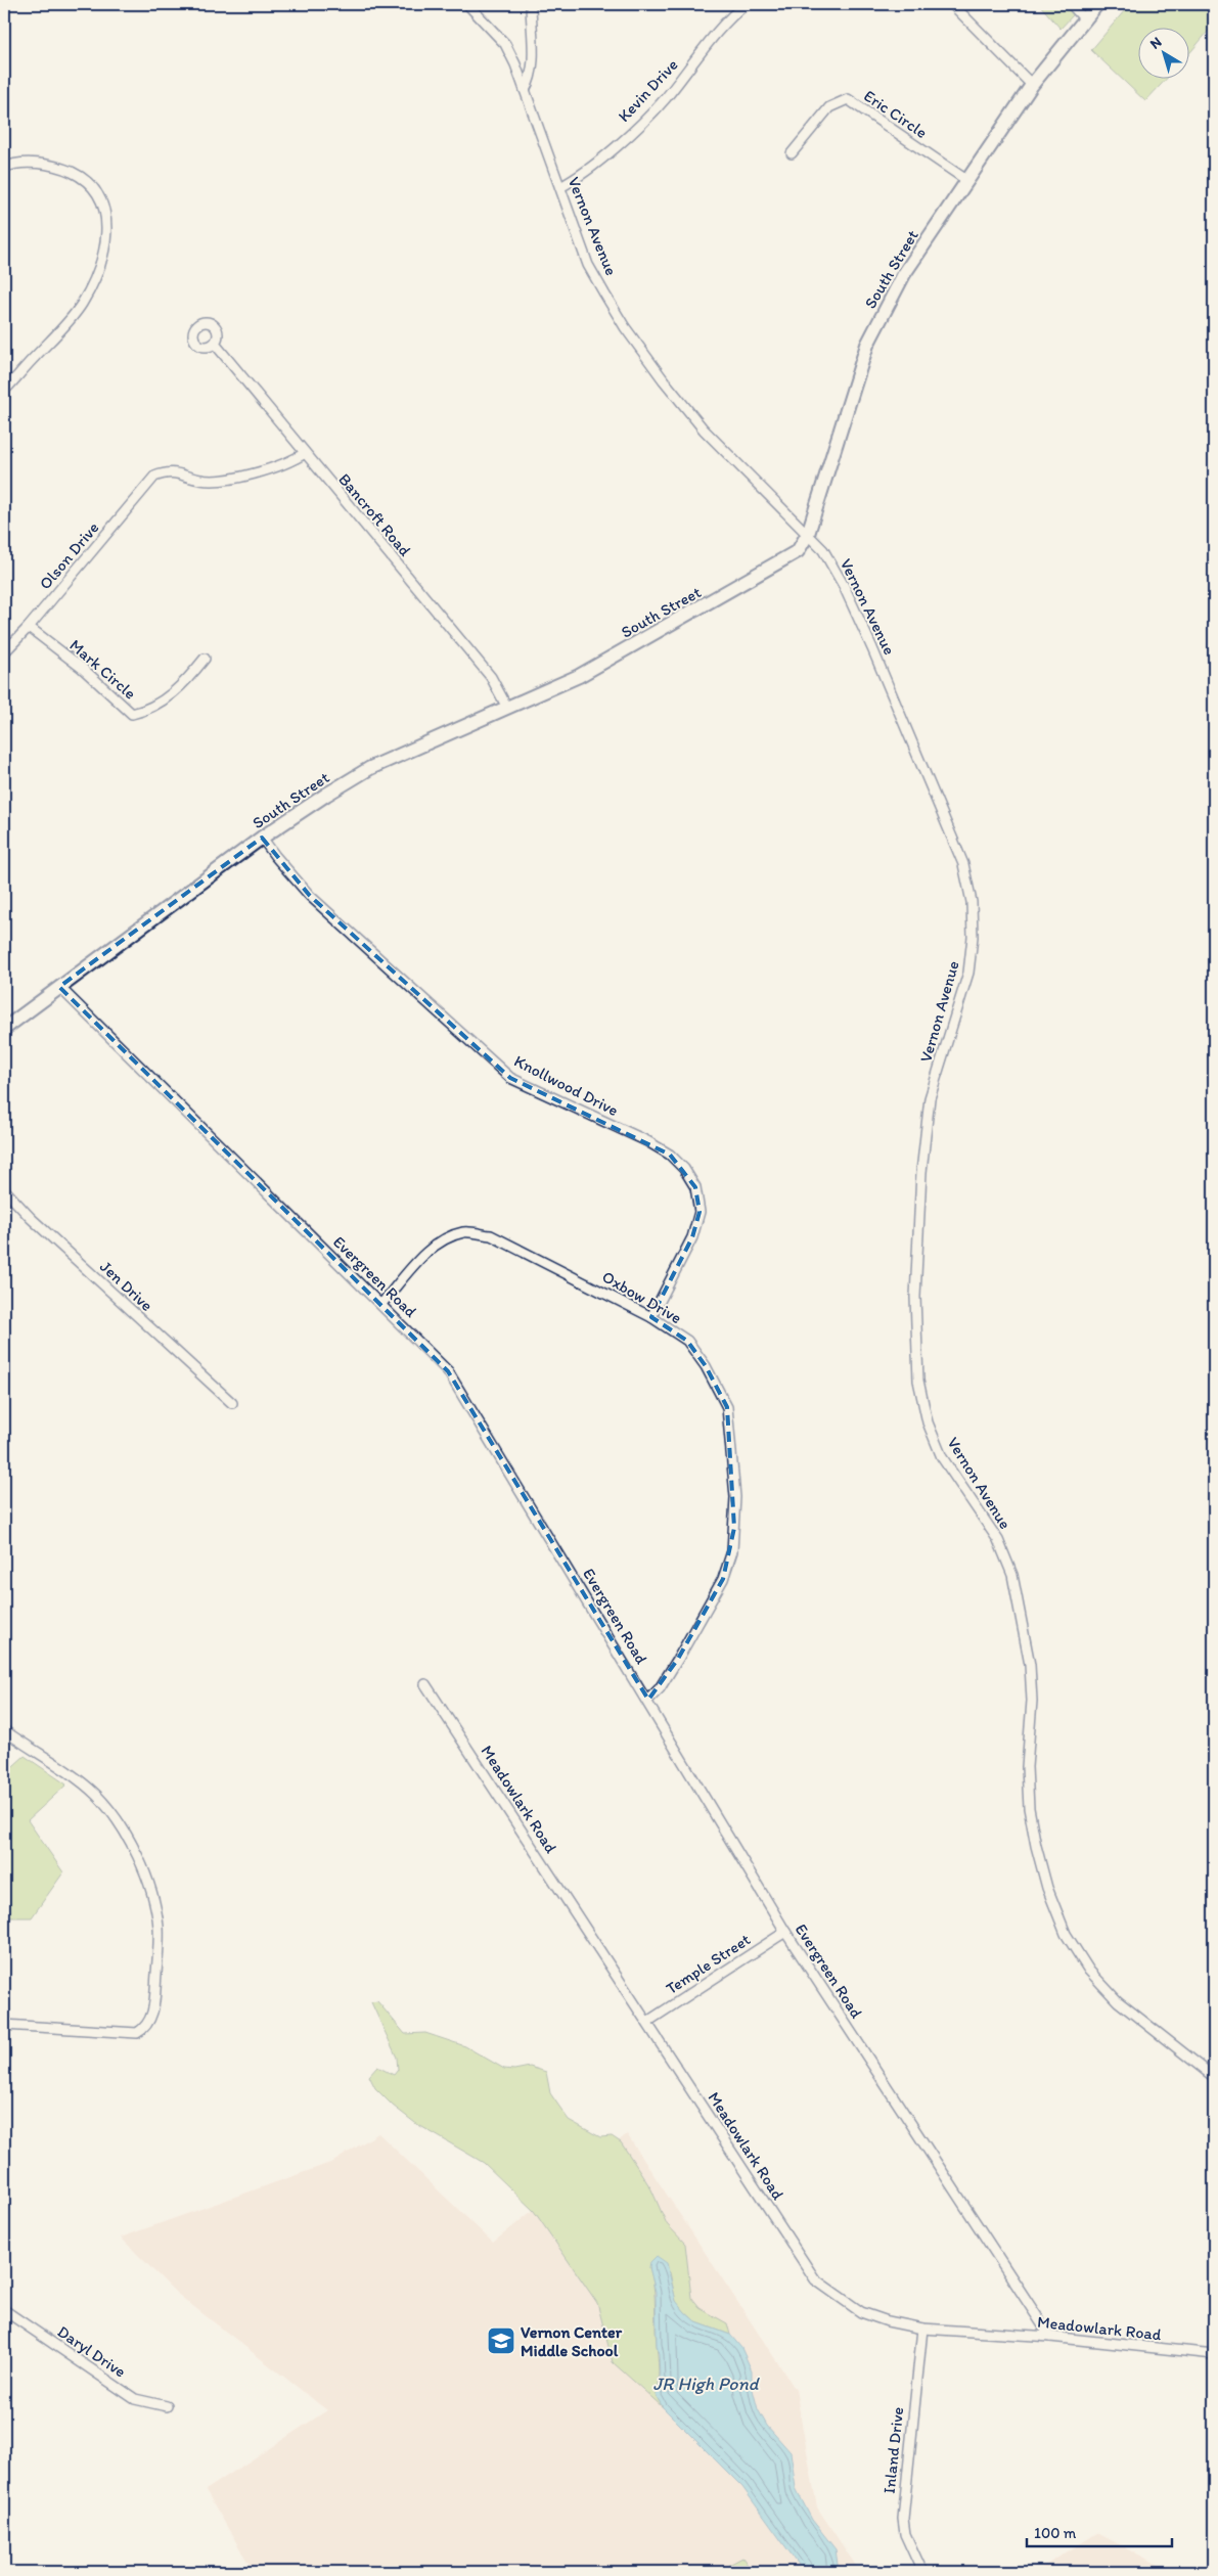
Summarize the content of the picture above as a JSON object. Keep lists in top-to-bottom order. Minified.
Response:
{"streets":{"street":["Kevin Drive","Eric Circle","Vernon Avenue","South Street","Bancroft Road","Olson Drive","Mark Circle","Knollwood Drive","Evergreen Road","Jen Drive","Oxbow Drive","Meadowlark Road","Temple Street","Daryl Drive","Inland Drive"]},"crossings":[["Kevin Drive","Vernon Avenue"],["Eric Circle","South Street"],["Vernon Avenue","South Street"],["South Street","Bancroft Road"],["South Street","Knollwood Drive"],["South Street","Evergreen Road"],["Bancroft Road","Olson Drive"],["Olson Drive","Mark Circle"],["Knollwood Drive","Oxbow Drive"],["Evergreen Road","Oxbow Drive"],["Evergreen Road","Meadowlark Road"],["Evergreen Road","Temple Street"],["Meadowlark Road","Temple Street"],["Meadowlark Road","Inland Drive"]],"water":["JR High Pond"],"places":{"school or university":["Vernon Center Middle School"]},"scale_bar":"100 m","north":"top left"}
